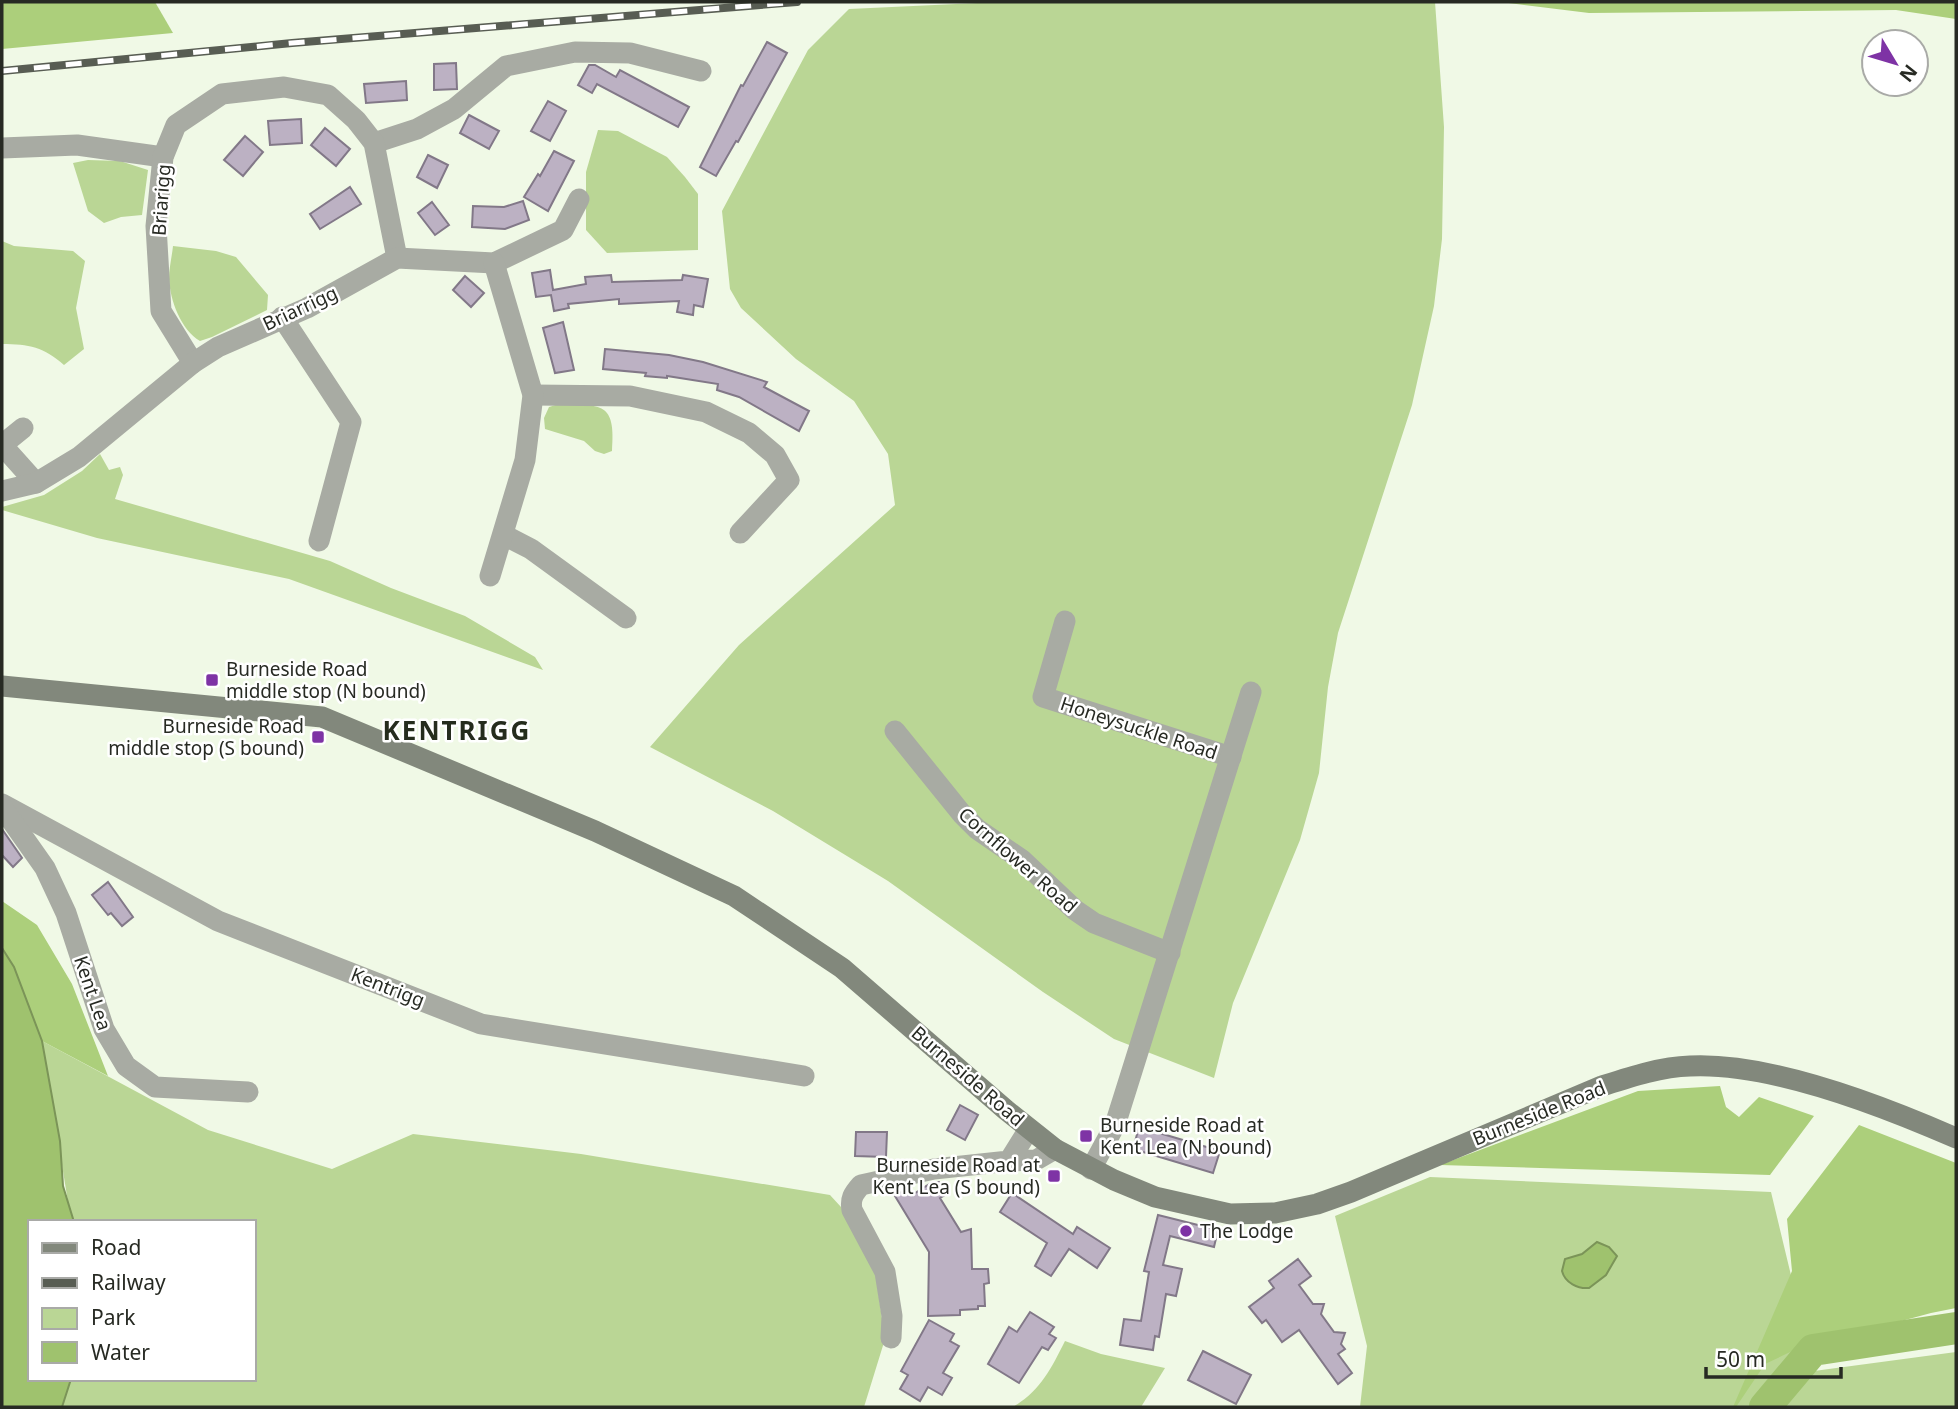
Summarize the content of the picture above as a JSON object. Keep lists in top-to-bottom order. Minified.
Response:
{"streets":{"street":["Briarigg","Briarrigg","Honeysuckle Road","Cornflower Road","Kentrigg","Kent Lea","Burneside Road"]},"crossings":[["Briarigg","Briarrigg"],["Kentrigg","Kent Lea"]],"districts":["KENTRIGG"],"places":{"transit":["Burneside Road middle stop (N bound)","Burneside Road middle stop (S bound)","Burneside Road at Kent Lea (N bound)","Burneside Road at Kent Lea (S bound)"],"other":["The Lodge"]},"legend":["Road","Railway","Park","Water"],"scale_bar":"50 m","north":"bottom right"}
